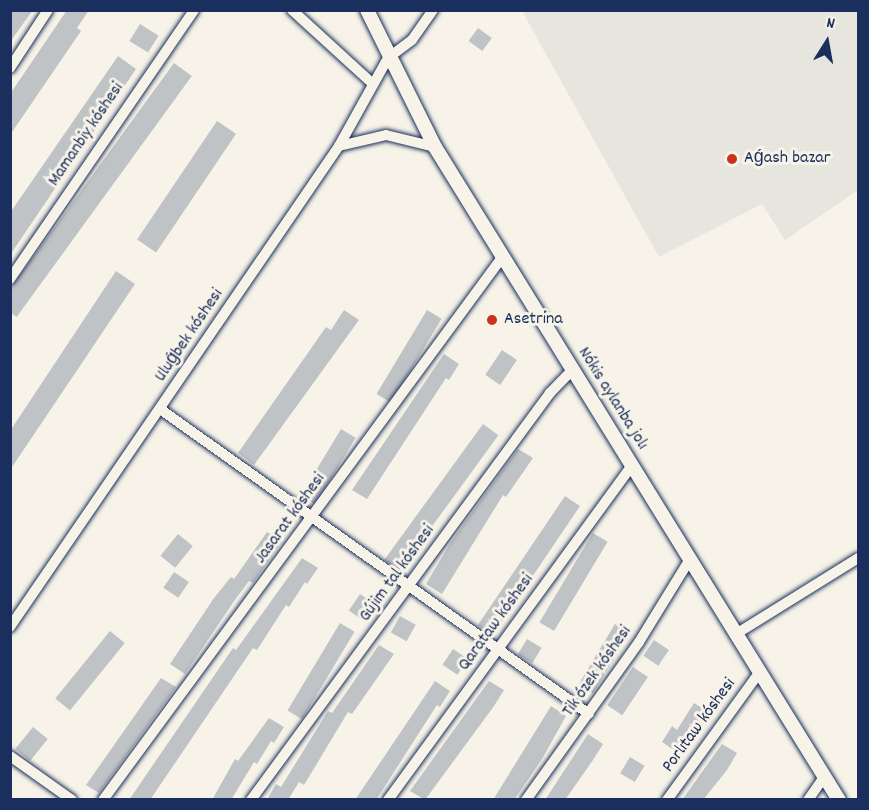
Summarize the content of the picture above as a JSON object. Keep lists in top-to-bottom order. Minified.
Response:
{"streets":{"main road":["Nókis aylanba jolı"],"street":["Mamanbiy kóshesi","Uluǵbek kóshesi","Jasarat kóshesi","Gújim tal kóshesi","Qarataw kóshesi","Tik ózek kóshesi","Porlıtaw kóshesi"]},"crossings":[["Uluǵbek kóshesi","Nókis aylanba jolı"],["Nókis aylanba jolı","Jasarat kóshesi"],["Nókis aylanba jolı","Gújim tal kóshesi"],["Nókis aylanba jolı","Qarataw kóshesi"],["Nókis aylanba jolı","Tik ózek kóshesi"],["Nókis aylanba jolı","Porlıtaw kóshesi"]],"places":["Aǵash bazar","Asetrina"],"north":"top"}
